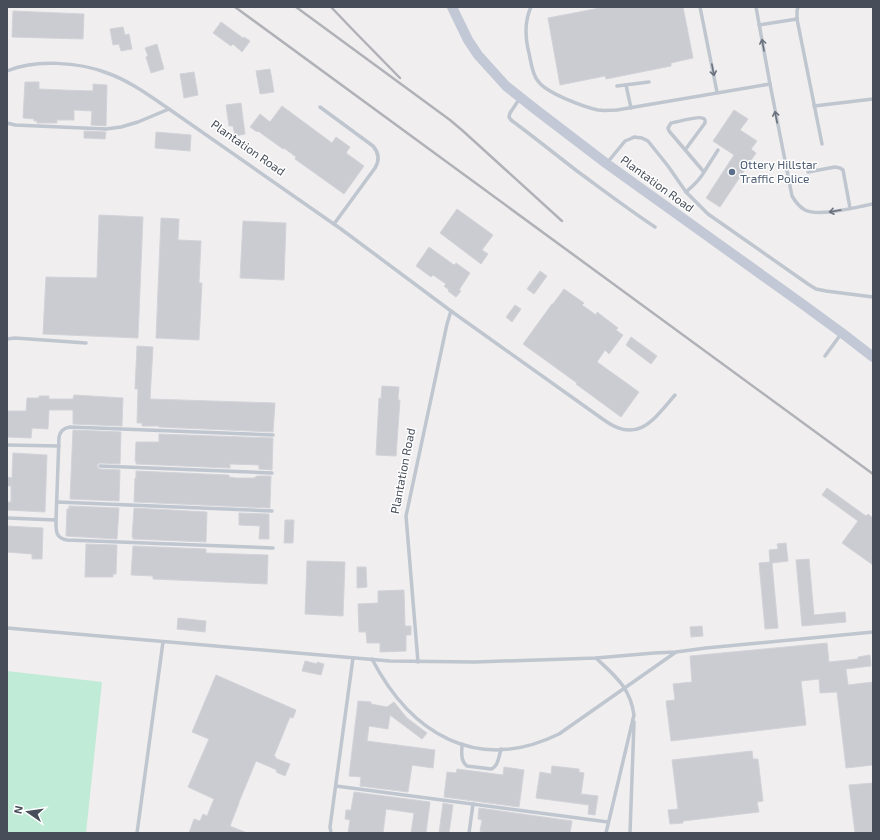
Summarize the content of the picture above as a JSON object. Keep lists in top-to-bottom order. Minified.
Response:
{"streets":{"street":["Plantation Road"]},"places":["Ottery Hillstar Traffic Police"],"north":"left"}
